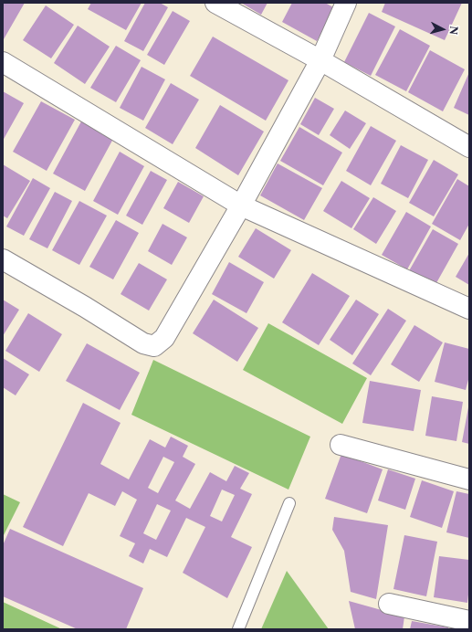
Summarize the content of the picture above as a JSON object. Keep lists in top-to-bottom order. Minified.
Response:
{"north":"right"}
